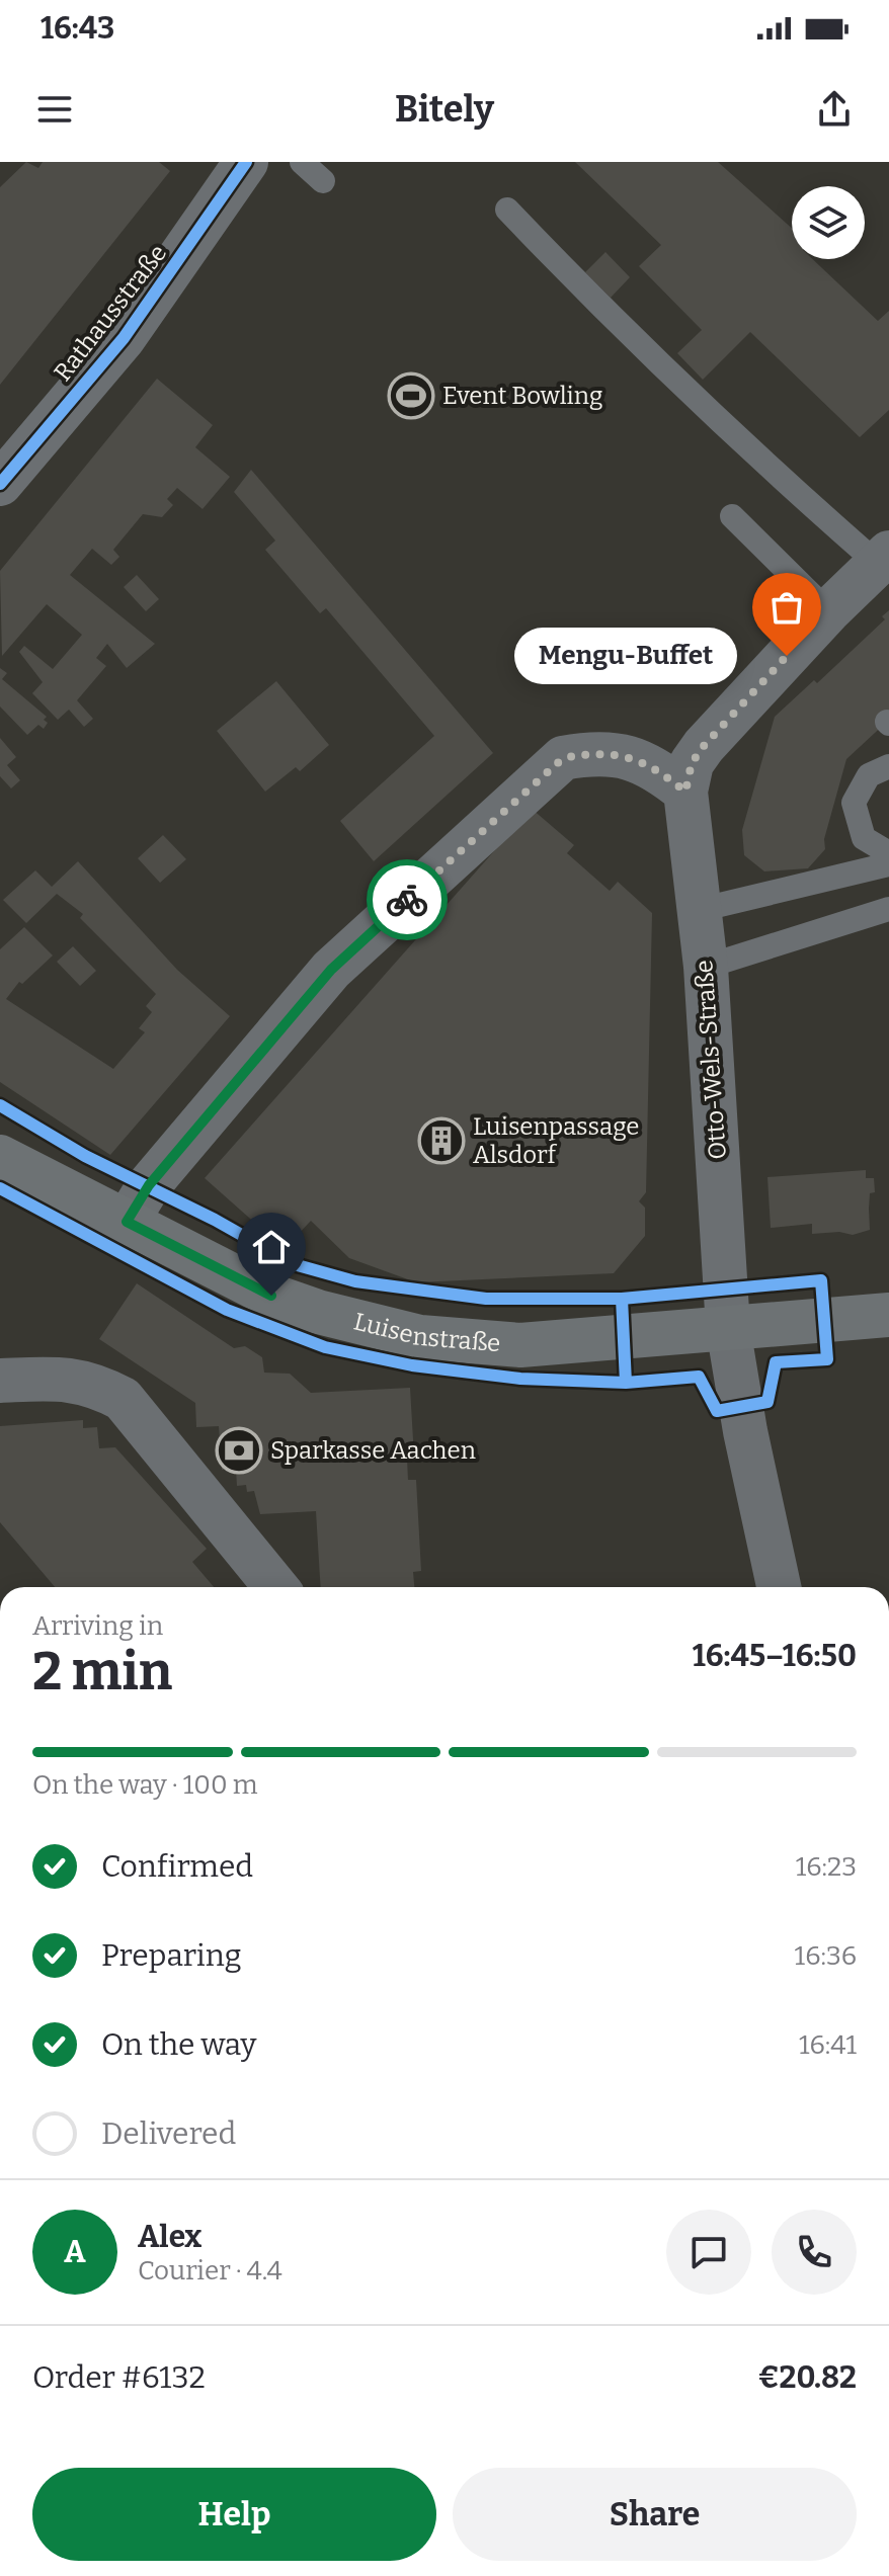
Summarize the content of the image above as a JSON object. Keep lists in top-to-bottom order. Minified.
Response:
{"streets":{"main road":["Luisenstraße"],"street":["Rathausstraße","Otto-Wels-Straße"]},"crossings":[["Otto-Wels-Straße","Luisenstraße"]],"places":{"sports":["Event Bowling"],"other":["Mengu-Buffet"],"building":["Luisenpassage Alsdorf"],"bank":["Sparkasse Aachen"]},"page":{"status":"16:43","header":"Bitely","bubble":"Mengu-Buffet","heading":["2 min","Arriving in","16:45–16:50"],"panel":["Alex","Courier · 4.4","Order #6132","€20.82"],"bar":"On the way · 100 m","list":[["Confirmed","16:23"],["Preparing","16:36"],["On the way","16:41"],"Delivered"],"round":"A","buttons":["Help","Share"]}}
